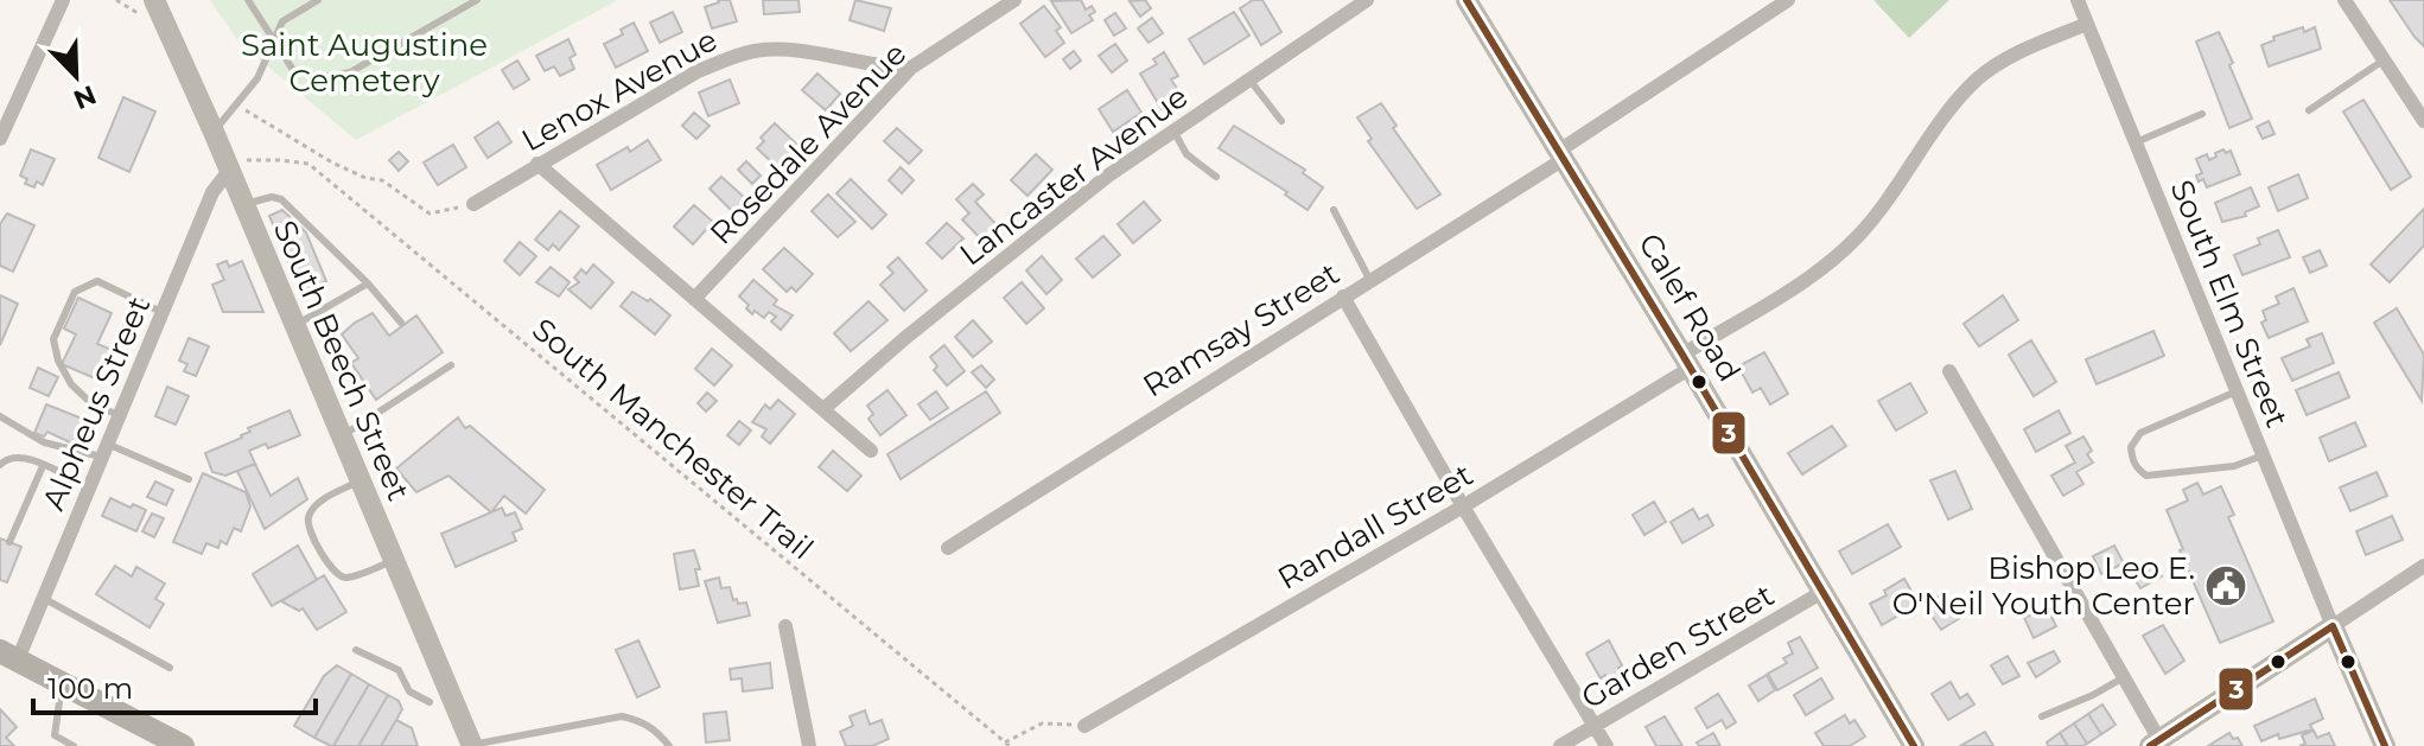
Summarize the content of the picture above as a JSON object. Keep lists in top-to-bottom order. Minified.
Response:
{"streets":{"main road":["Calef Road","South Beech Street"],"street":["Lenox Avenue","Rosedale Avenue","Lancaster Avenue","South Elm Street","Ramsay Street","Alpheus Street","Randall Street","Garden Street"],"path":["South Manchester Trail"]},"crossings":[["Lenox Avenue","Rosedale Avenue"],["South Elm Street","Randall Street"],["Calef Road","Ramsay Street"],["Calef Road","Randall Street"],["Calef Road","Garden Street"],["South Beech Street","Alpheus Street"],["South Beech Street","South Manchester Trail"],["Alpheus Street","South Manchester Trail"]],"parks":["Saint Augustine Cemetery"],"places":{"public building":["Bishop Leo E. O'Neil Youth Center"]},"lines":["transit line 3"],"scale_bar":"100 m","north":"bottom right"}
